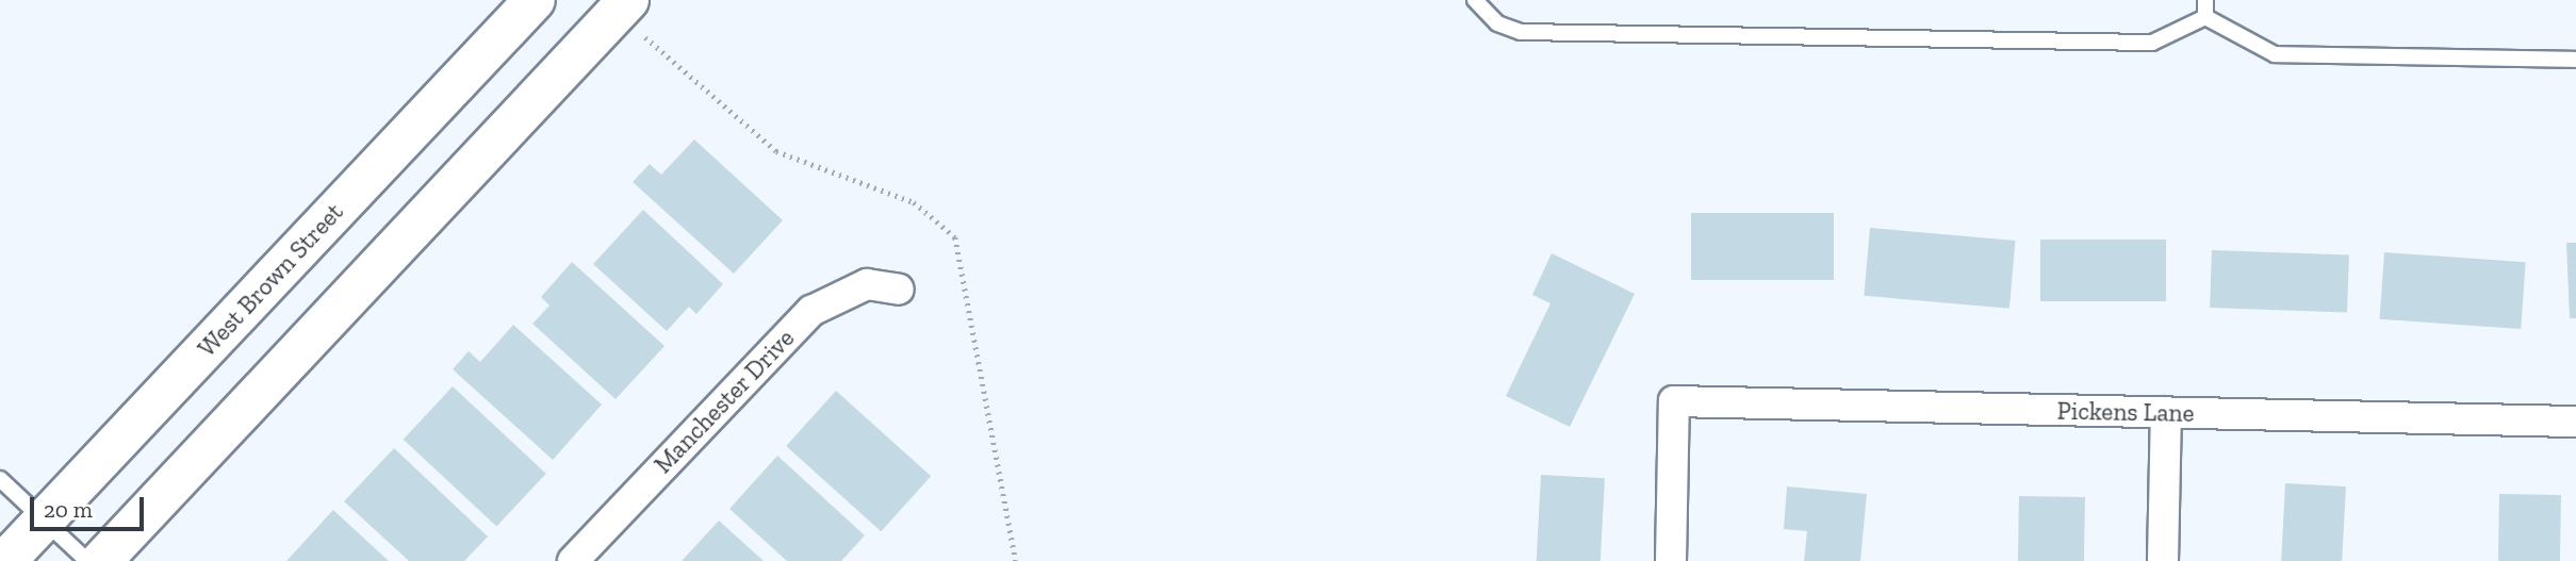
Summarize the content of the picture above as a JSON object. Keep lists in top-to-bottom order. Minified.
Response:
{"streets":{"main road":["West Brown Street"],"street":["Manchester Drive","Pickens Lane"]},"scale_bar":"20 m"}
